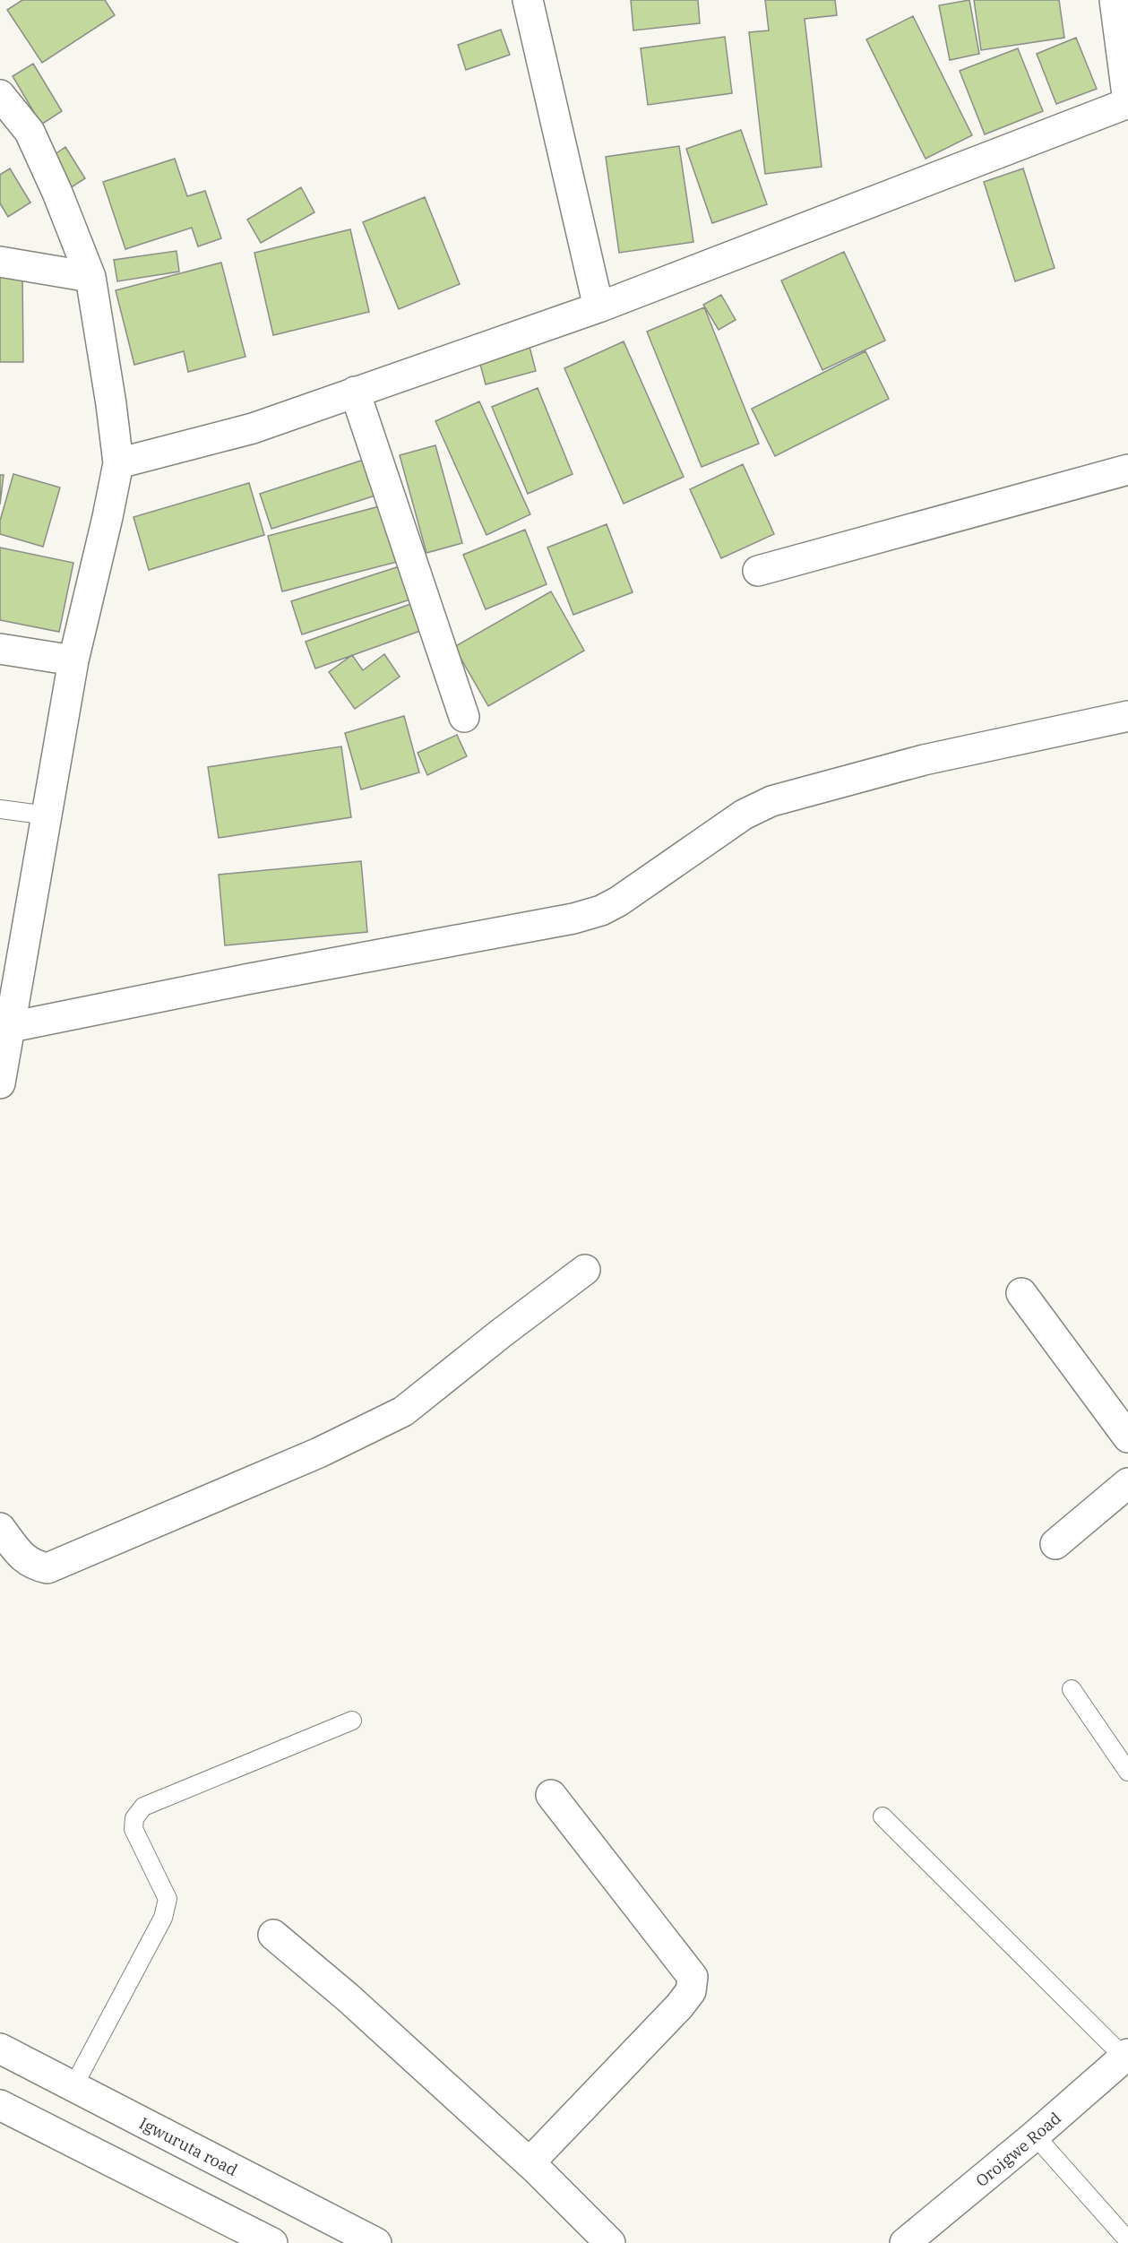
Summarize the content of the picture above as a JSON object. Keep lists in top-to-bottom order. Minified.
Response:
{"streets":{"street":["Igwuruta road","Oroigwe Road"]}}
